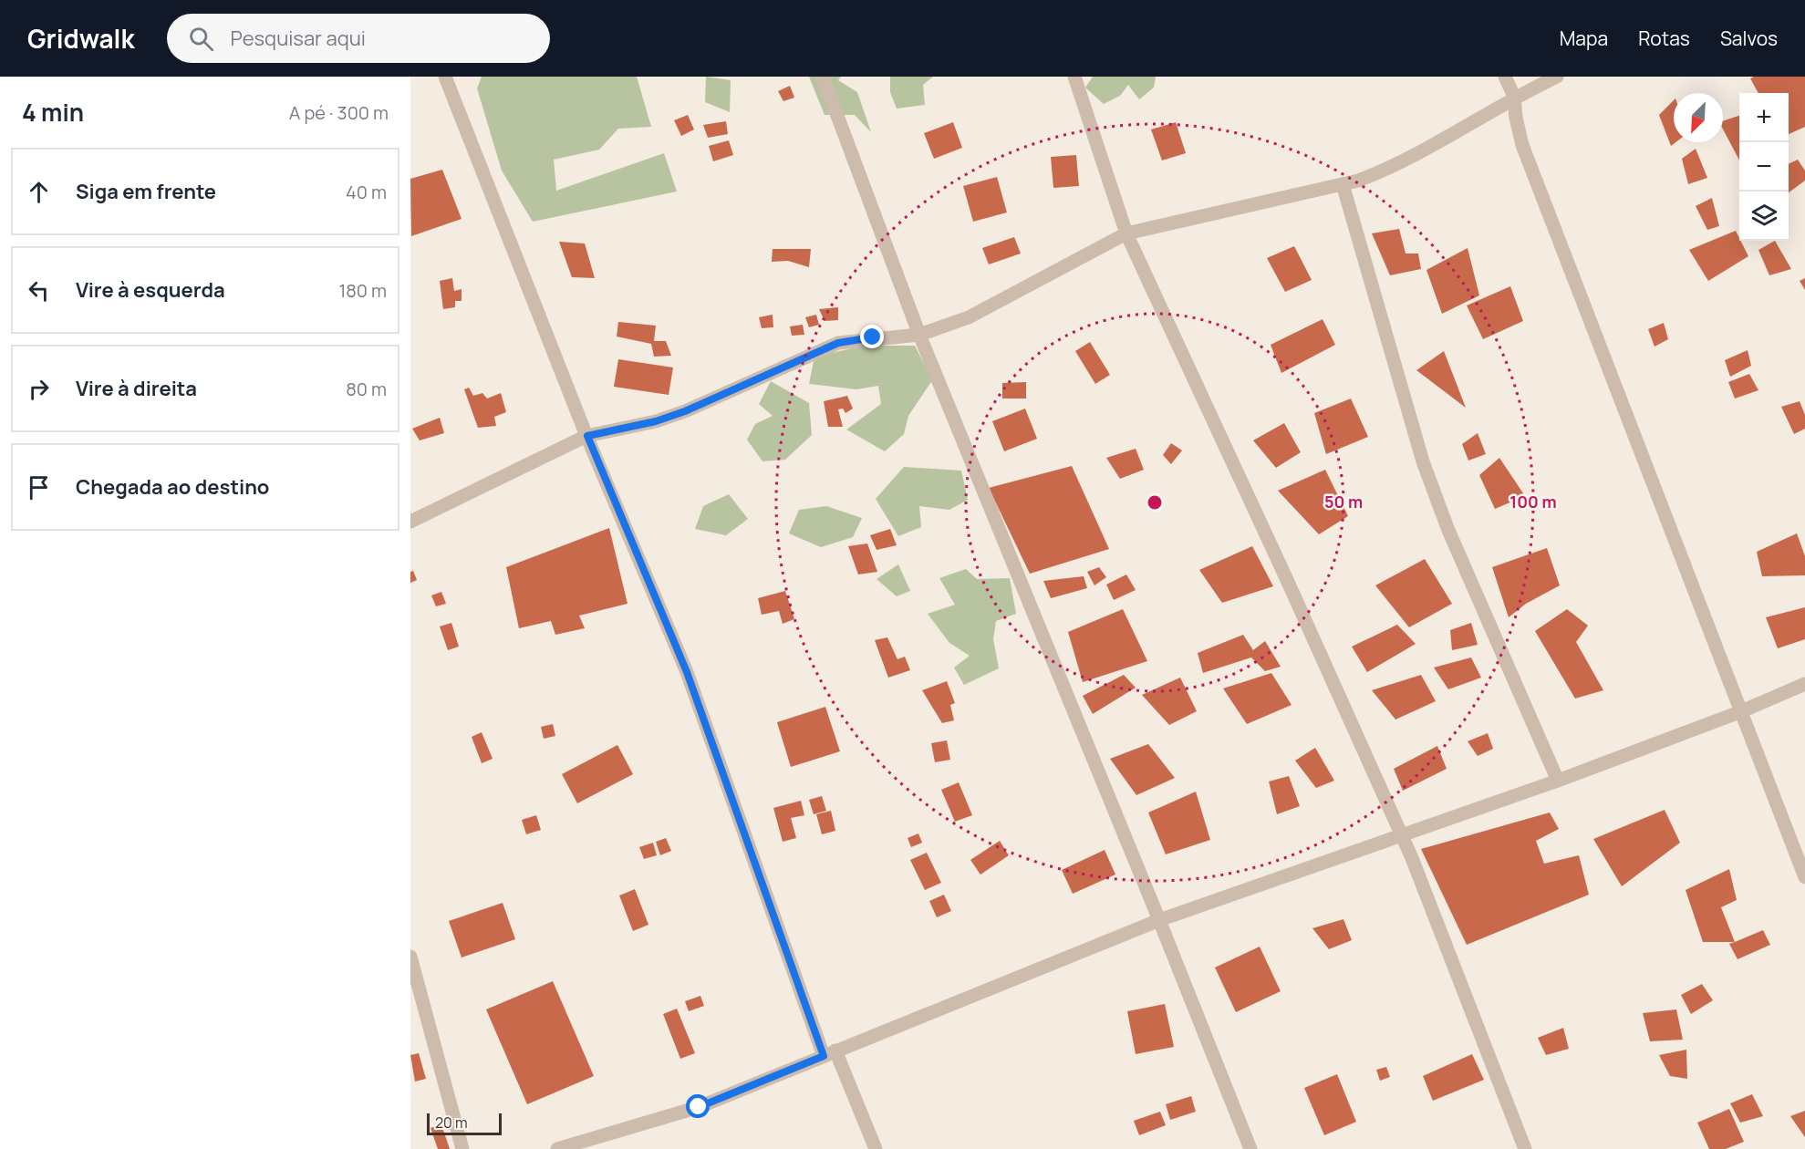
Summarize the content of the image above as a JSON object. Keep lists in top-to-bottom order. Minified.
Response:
{"scale_bar":"20 m","north":"bottom left","page":{"header":"Gridwalk","search":"Pesquisar aqui","nav":["Mapa","Rotas","Salvos"],"heading":["4 min","A pé · 300 m"],"map_buttons":["+","−"],"list":[["Siga em frente","40 m"],["Vire à esquerda","180 m"],["Vire à direita","80 m"],"Chegada ao destino"],"scale":"20 m"},"rings":["50 m","100 m"]}
